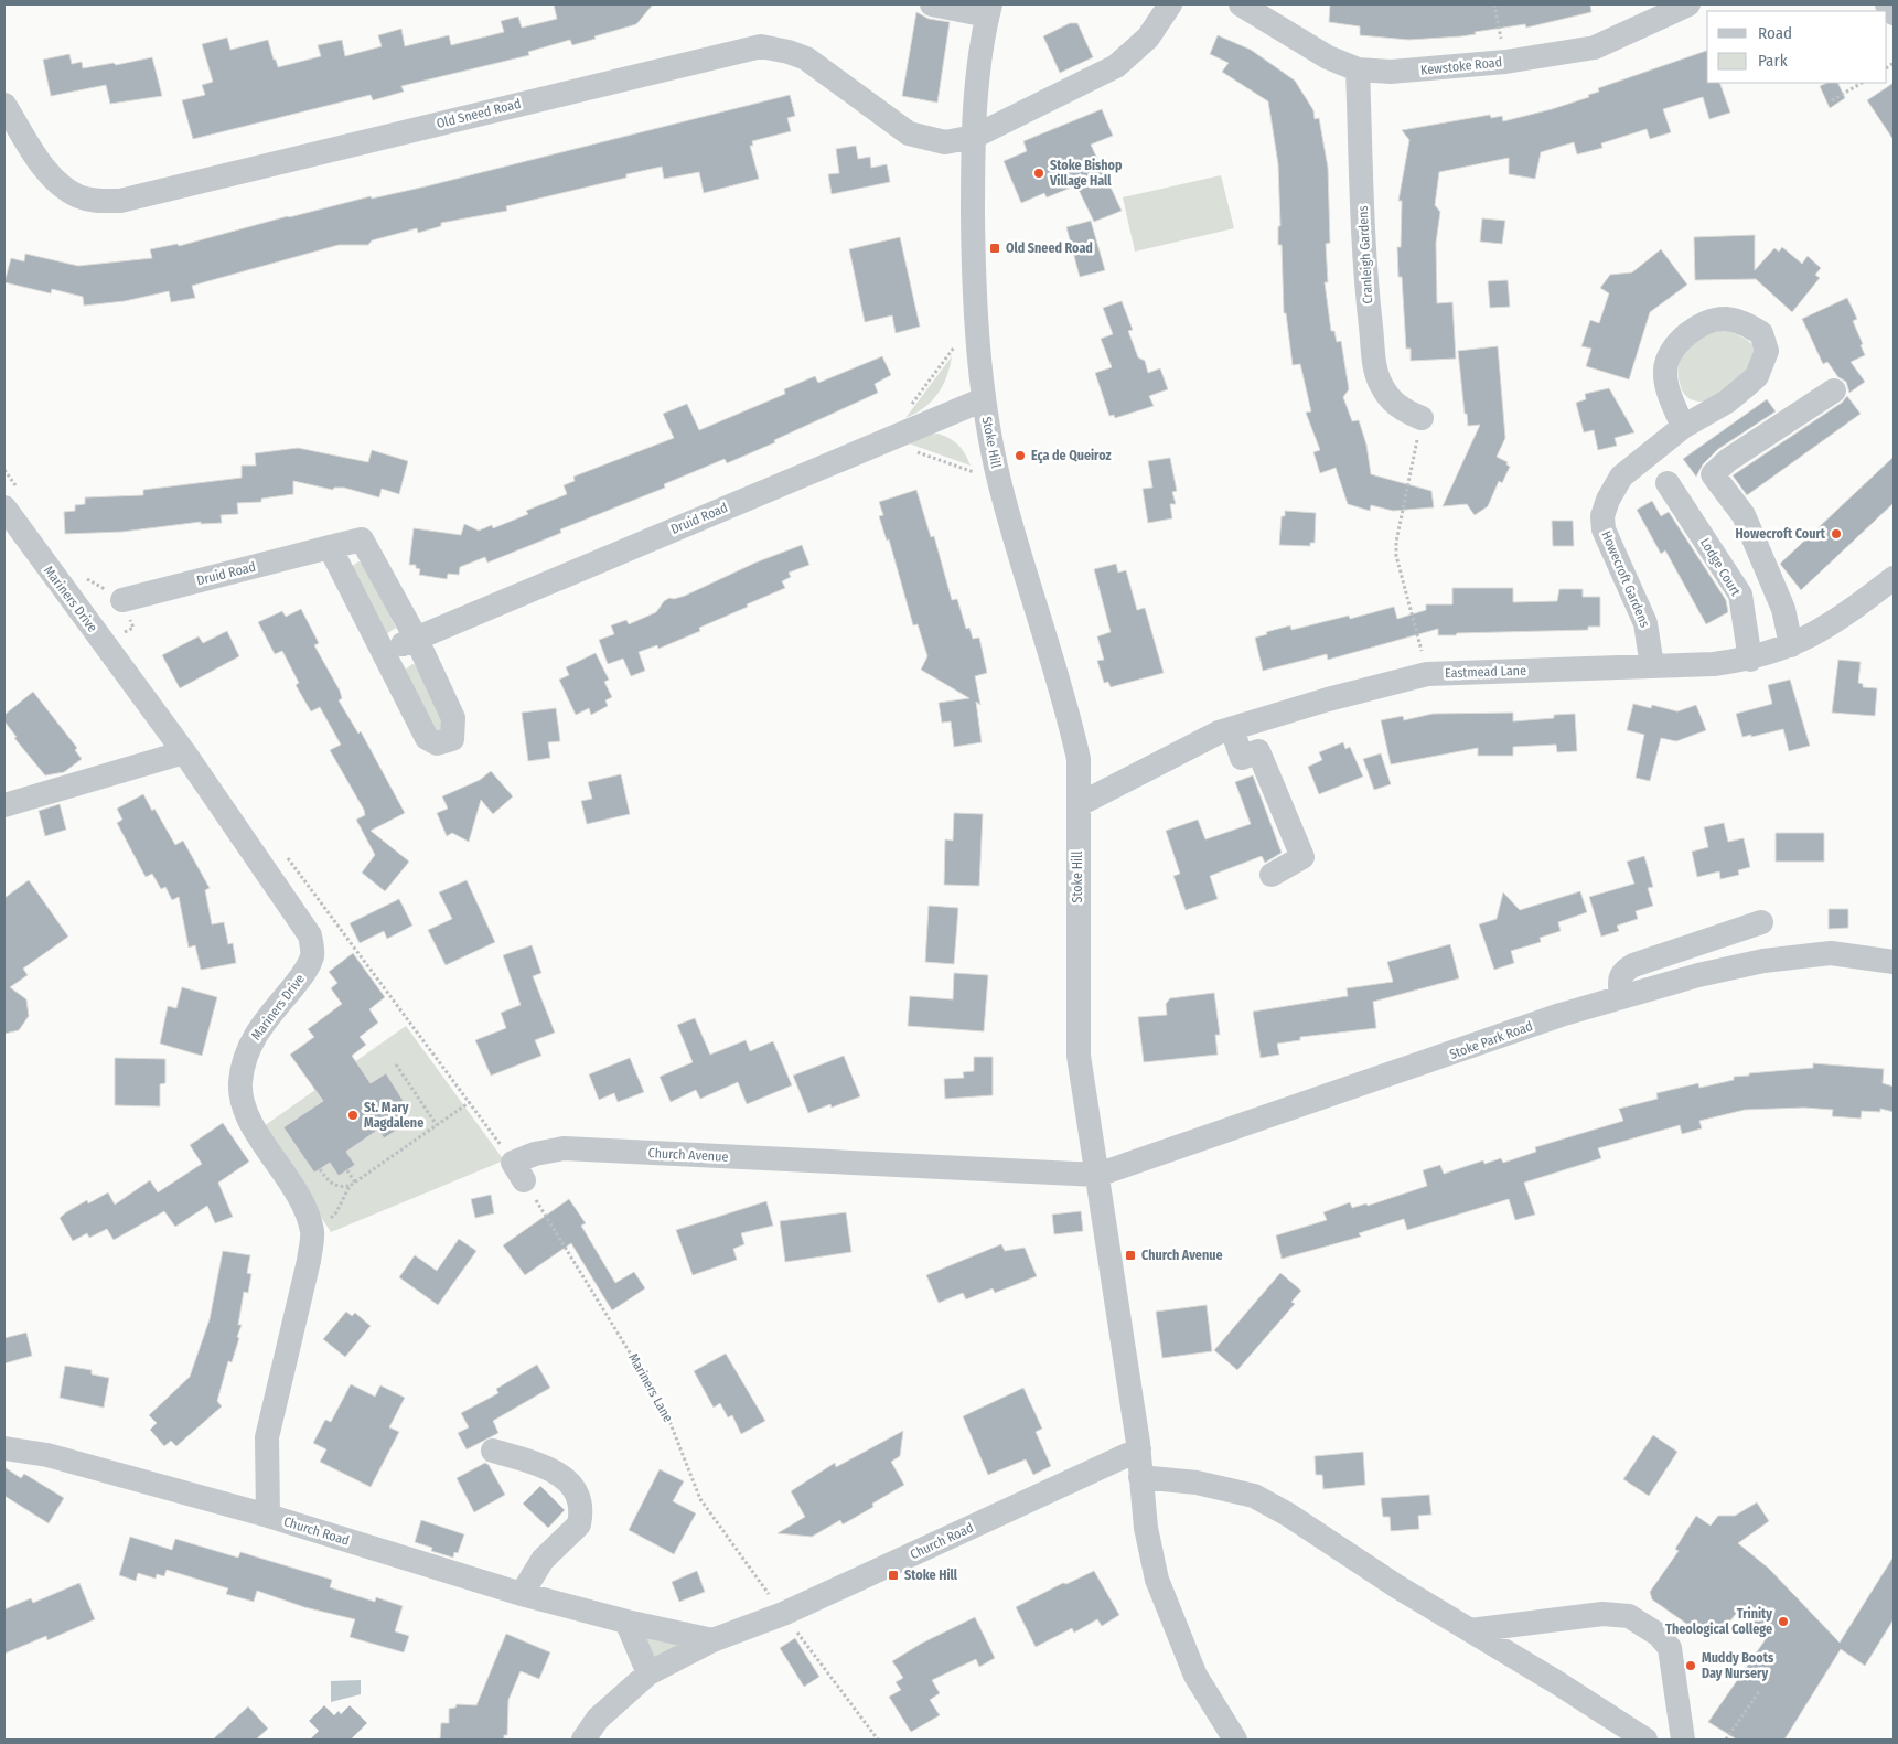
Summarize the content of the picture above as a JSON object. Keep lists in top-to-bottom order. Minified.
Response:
{"streets":{"street":["Kewstoke Road","Old Sneed Road","Cranleigh Gardens","Stoke Hill","Druid Road","Lodge Court","Howecroft Gardens","Mariners Drive","Eastmead Lane","Stoke Park Road","Church Avenue","Church Road"],"path":["Mariners Lane"]},"crossings":[["Kewstoke Road","Cranleigh Gardens"],["Old Sneed Road","Stoke Hill"],["Stoke Hill","Druid Road"],["Stoke Hill","Eastmead Lane"],["Stoke Hill","Stoke Park Road"],["Stoke Hill","Church Avenue"],["Stoke Hill","Church Road"],["Lodge Court","Eastmead Lane"],["Howecroft Gardens","Eastmead Lane"],["Mariners Drive","Church Road"],["Stoke Park Road","Church Avenue"],["Church Avenue","Mariners Lane"],["Mariners Lane","Church Road"]],"places":{"other":["Stoke Bishop Village Hall","Eça de Queiroz","Howecroft Court","St. Mary Magdalene","Trinity Theological College","Muddy Boots Day Nursery"],"transit":["Old Sneed Road","Church Avenue","Stoke Hill"]},"legend":["Road","Park"]}
